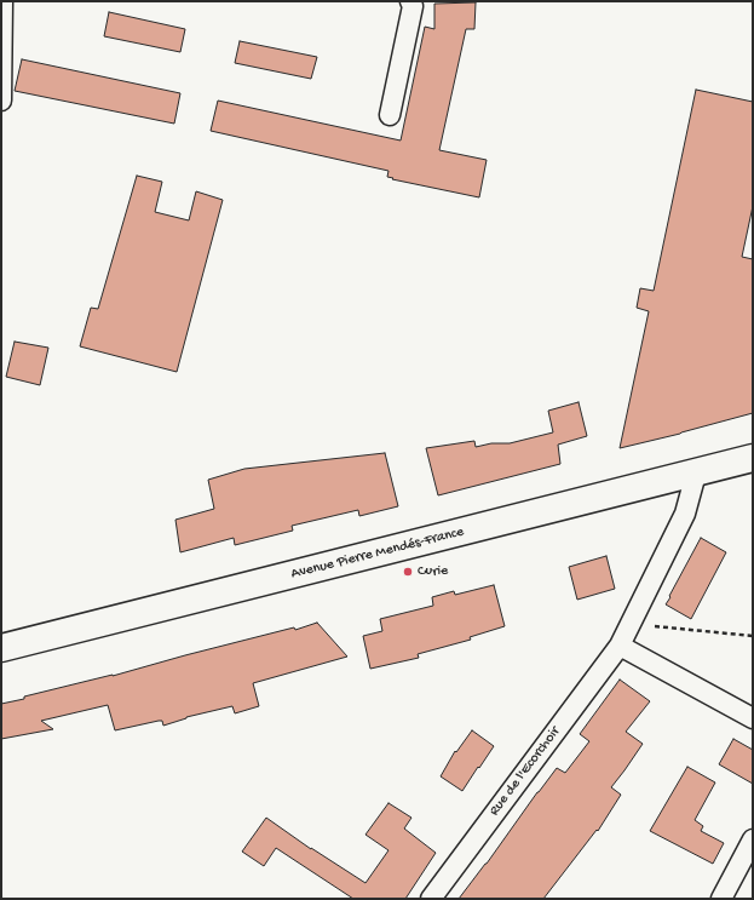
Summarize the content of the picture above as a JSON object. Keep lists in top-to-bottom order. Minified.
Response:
{"streets":{"main road":["Avenue Pierre Mendés-France"],"street":["Rue de l'Ecorchoir"]},"crossings":[["Avenue Pierre Mendés-France","Rue de l'Ecorchoir"]],"places":["Curie"]}
